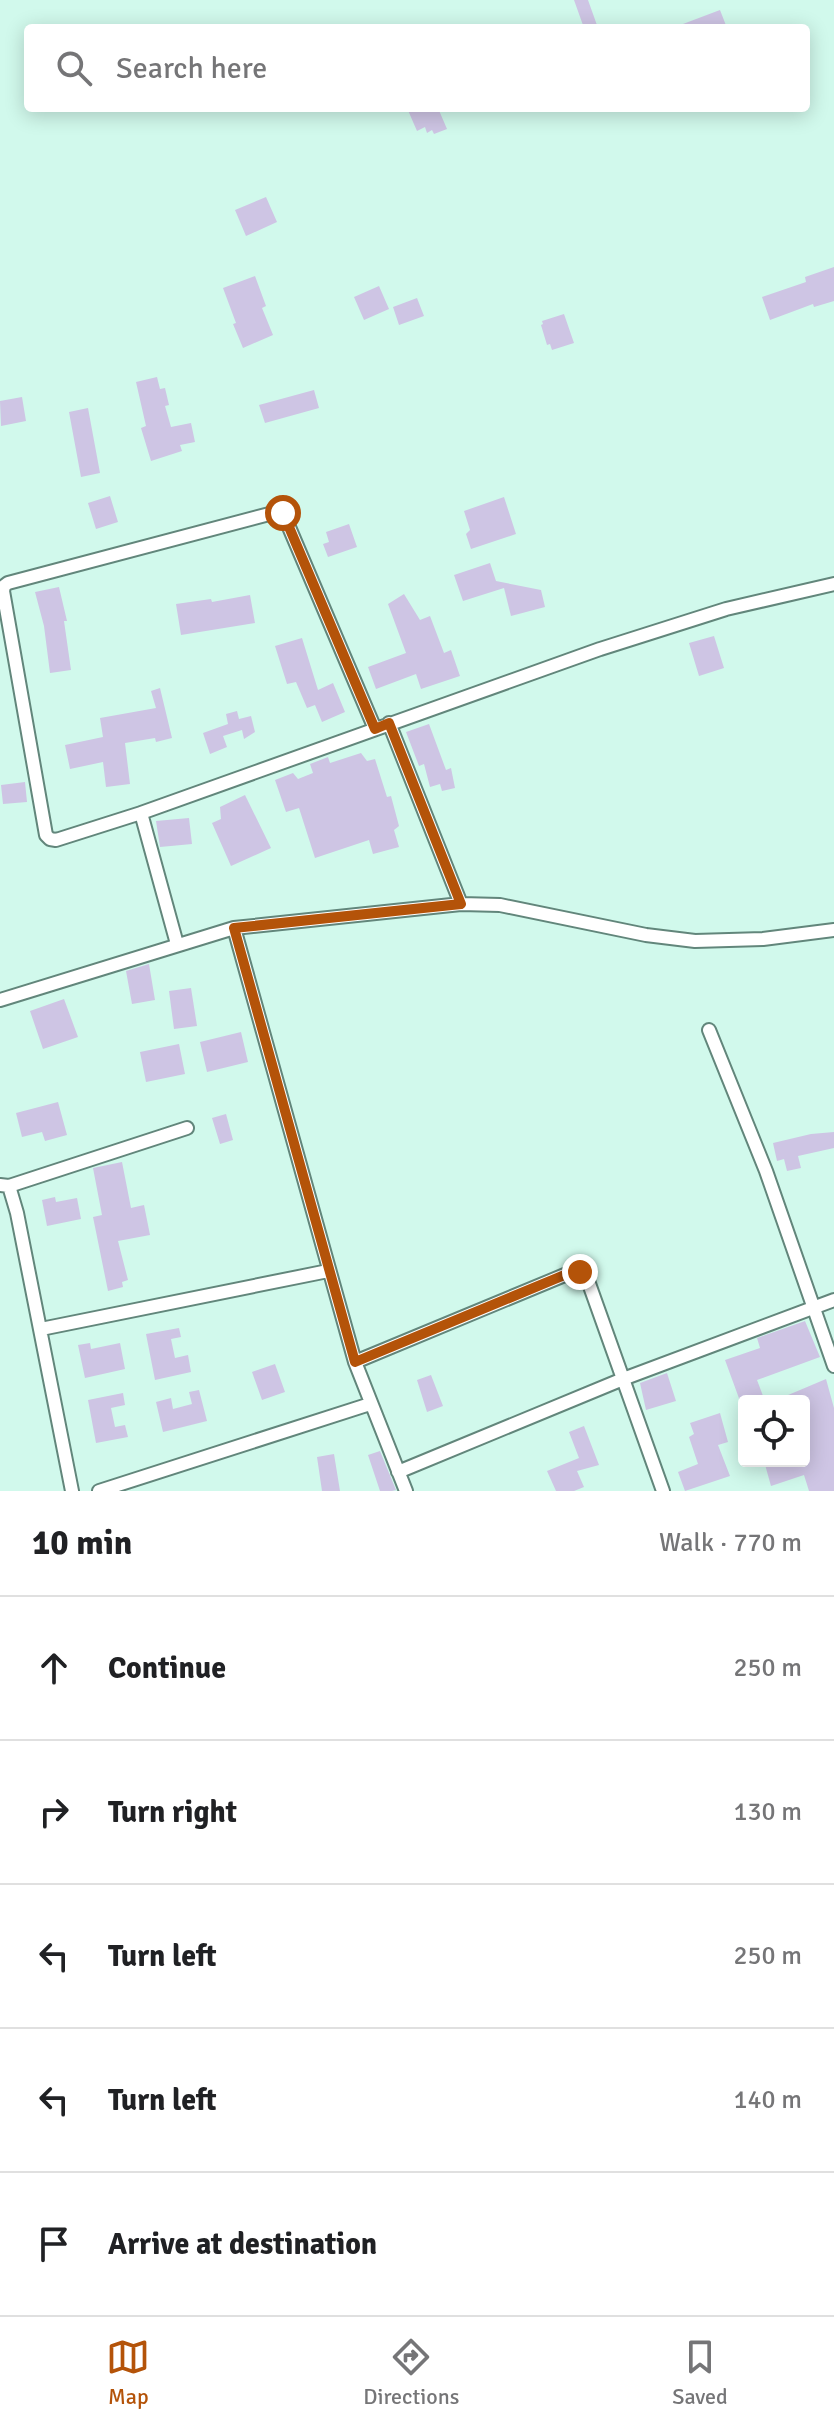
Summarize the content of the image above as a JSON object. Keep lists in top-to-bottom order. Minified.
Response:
{"page":{"search":"Search here","heading":["10 min","Walk · 770 m"],"list":[["Continue","250 m"],["Turn right","130 m"],["Turn left","250 m"],["Turn left","140 m"],"Arrive at destination"],"nav":["Map","Directions","Saved"]}}
